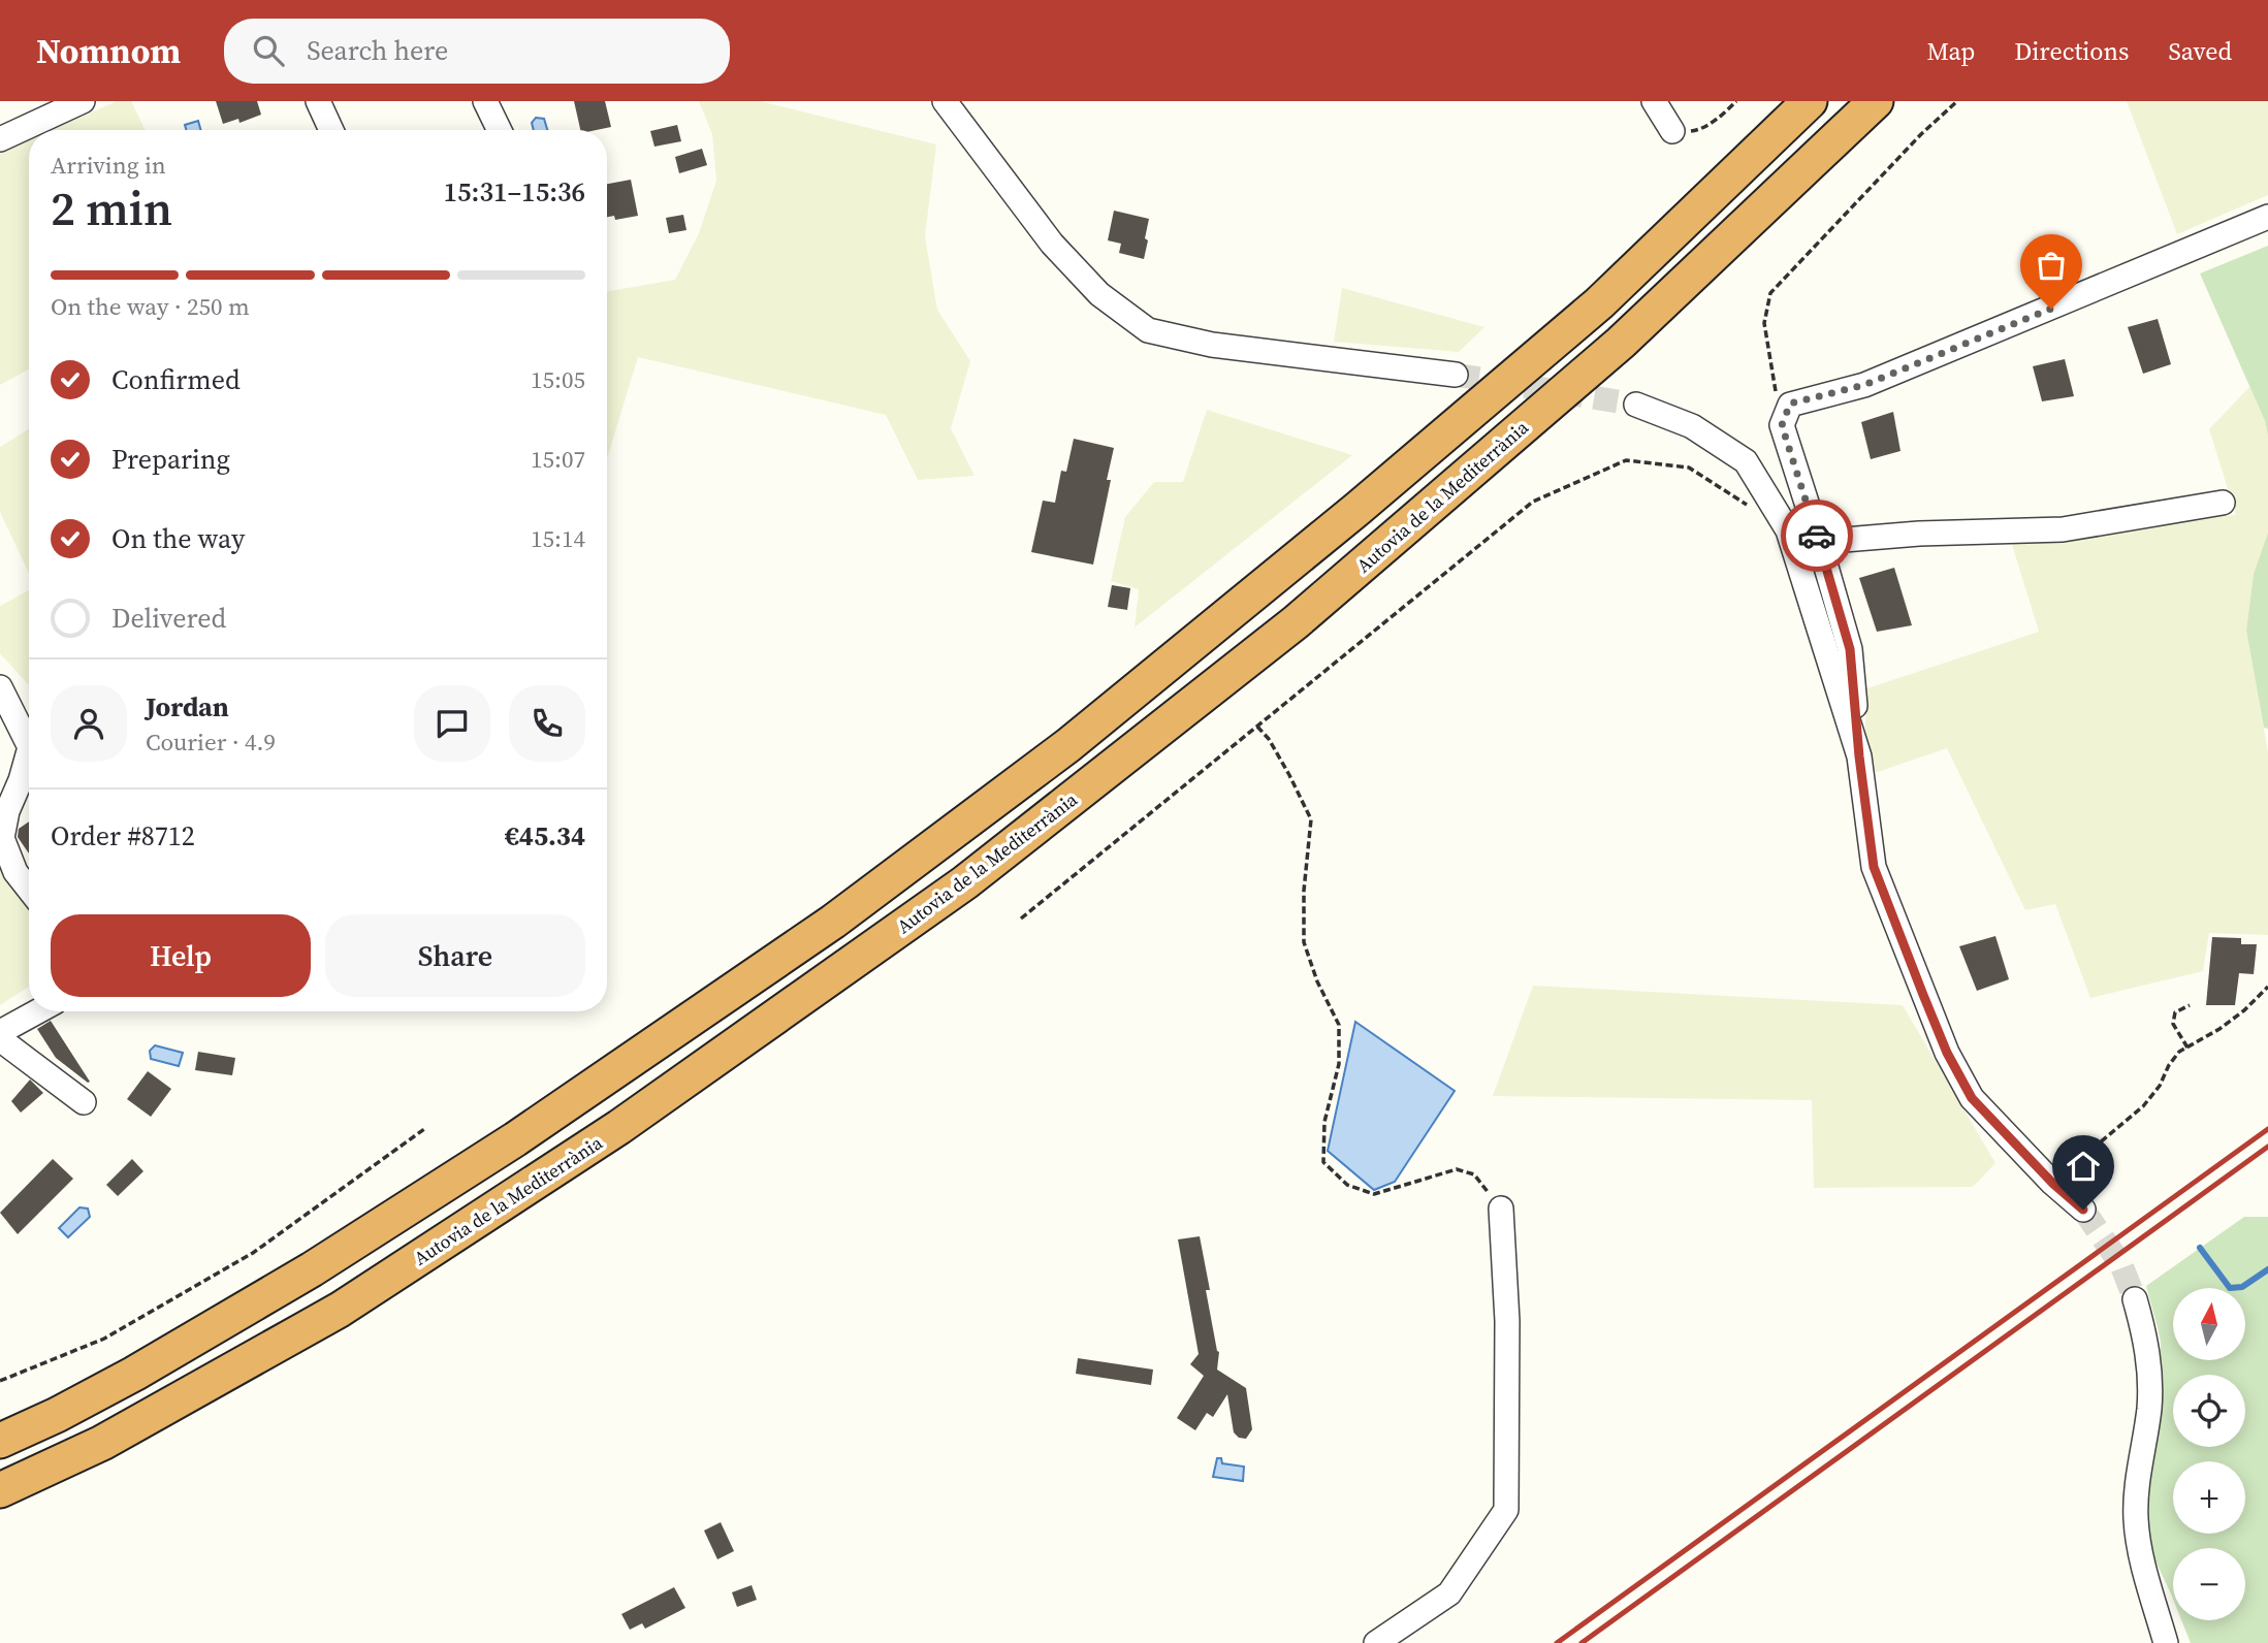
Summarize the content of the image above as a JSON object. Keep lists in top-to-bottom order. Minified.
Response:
{"streets":{"highway":["Autovia de la Mediterrània"]},"north":"top","page":{"header":"Nomnom","search":"Search here","nav":["Map","Directions","Saved"],"heading":["2 min","Arriving in","15:31–15:36"],"panel":["Jordan","Courier · 4.9","Order #8712","€45.34"],"bar":"On the way · 250 m","list":[["Confirmed","15:05"],["Preparing","15:07"],["On the way","15:14"],"Delivered"],"buttons":["Help","Share"],"map_buttons":["+","−"]}}
